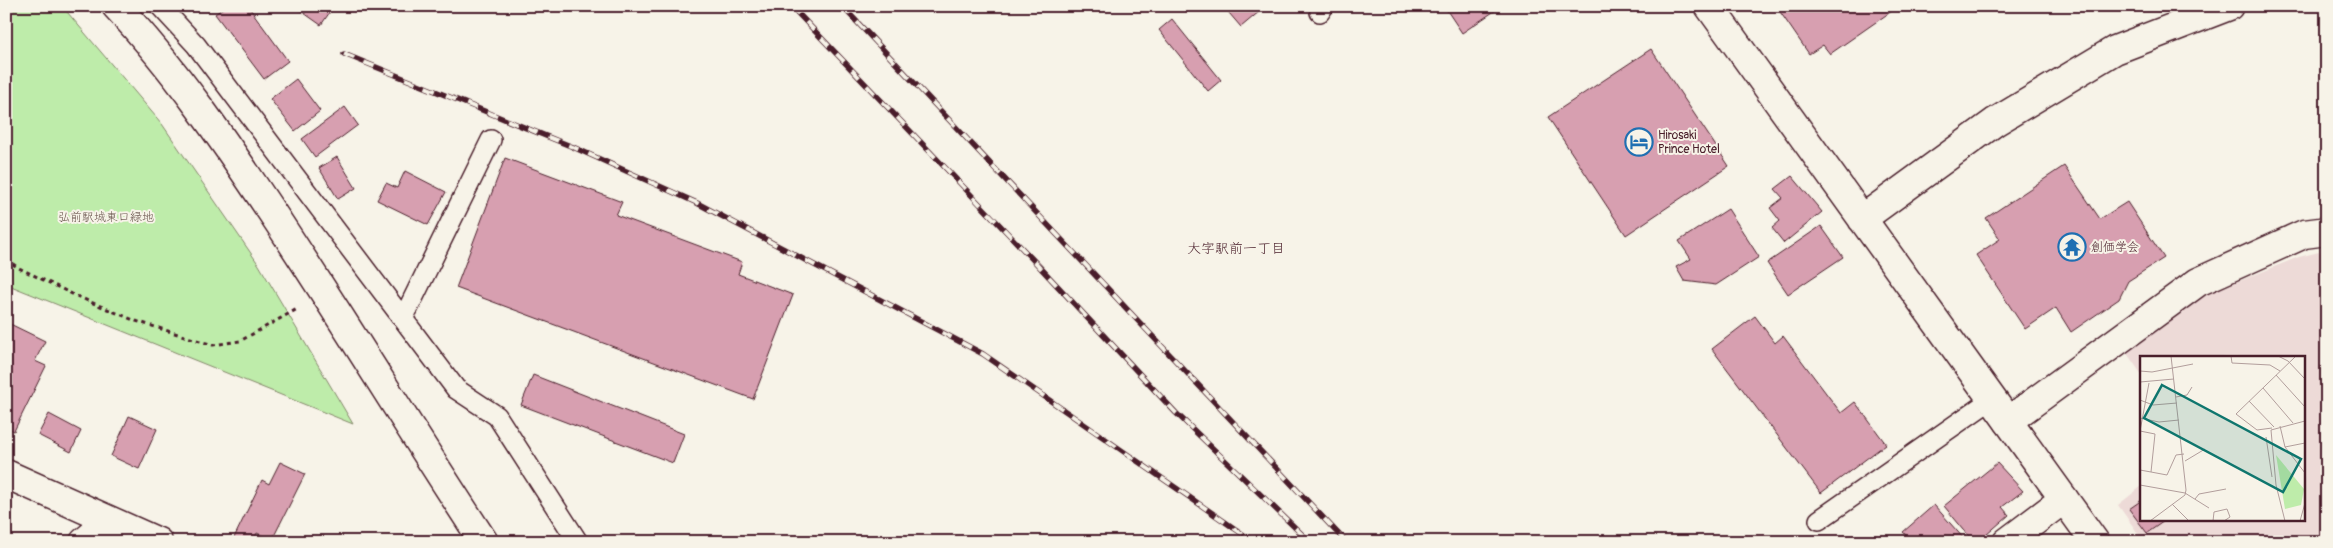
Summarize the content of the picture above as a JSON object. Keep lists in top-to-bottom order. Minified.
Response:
{"districts":["大字駅前一丁目"],"parks":["弘前駅城東口緑地"],"places":{"hotel":["Hirosaki Prince Hotel"],"temple":["創価学会"]}}
